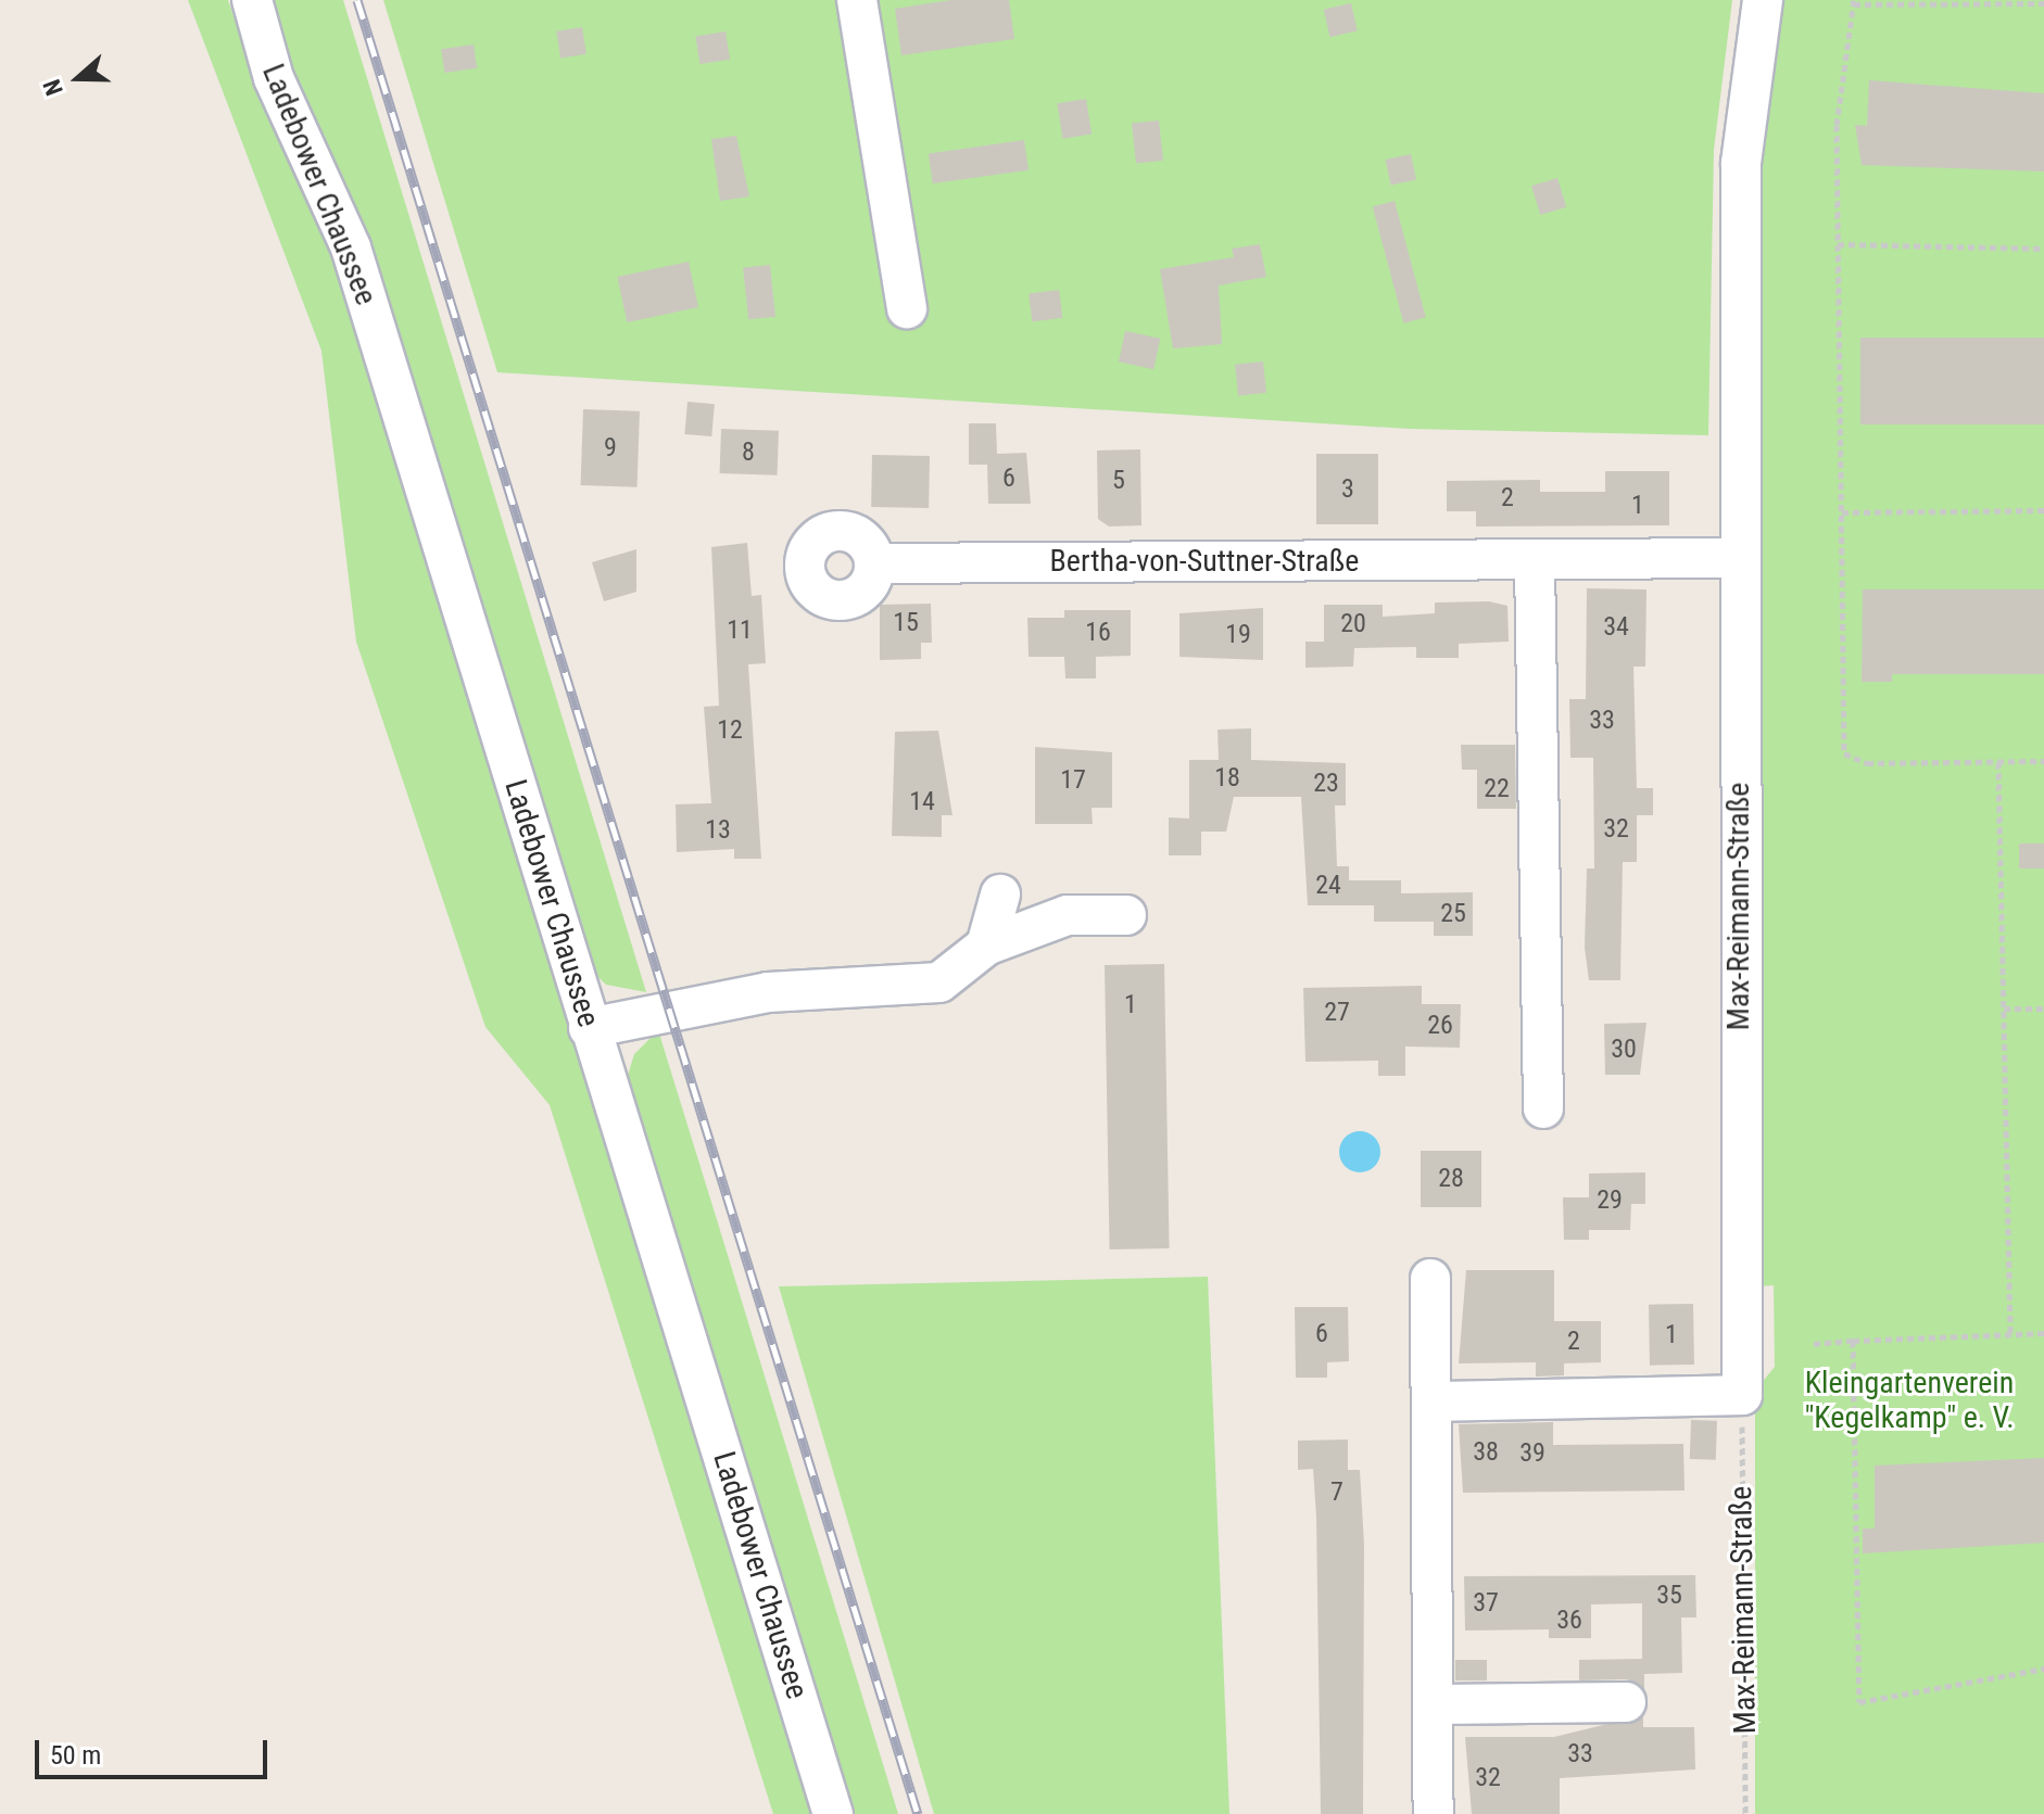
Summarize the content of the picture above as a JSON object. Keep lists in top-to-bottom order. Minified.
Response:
{"streets":{"street":["Ladebower Chaussee","Bertha-von-Suttner-Straße","Max-Reimann-Straße"]},"crossings":[["Bertha-von-Suttner-Straße","Max-Reimann-Straße"]],"parks":["Kleingartenverein \"Kegelkamp\" e. V."],"house_numbers":["9","8","6","5","3","2","1","15","20","34","11","16","19","33","12","18","17","23","22","14","32","13","24","25","1","27","26","30","28","29","6","1","2","38","39","7","35","37","36","33","32"],"scale_bar":"50 m","north":"left"}
